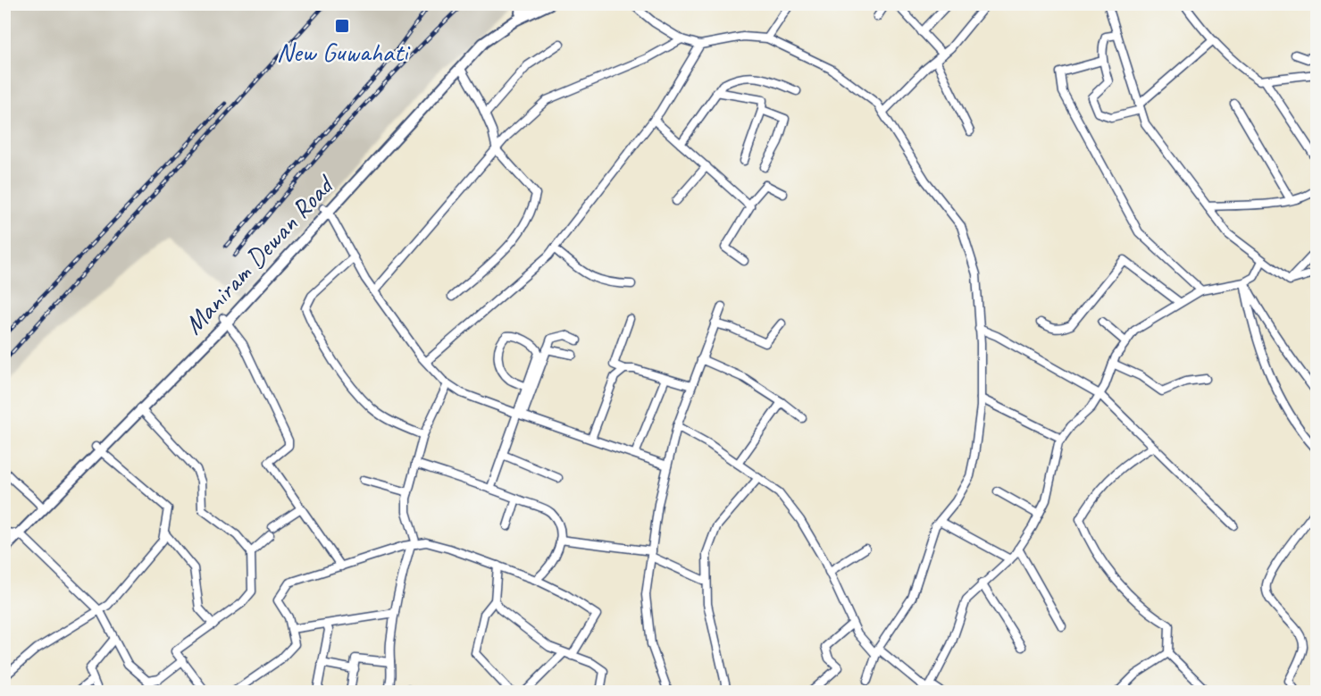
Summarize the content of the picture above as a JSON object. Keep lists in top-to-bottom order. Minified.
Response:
{"streets":{"main road":["Maniram Dewan Road"]},"places":{"transit":["New Guwahati"]}}
